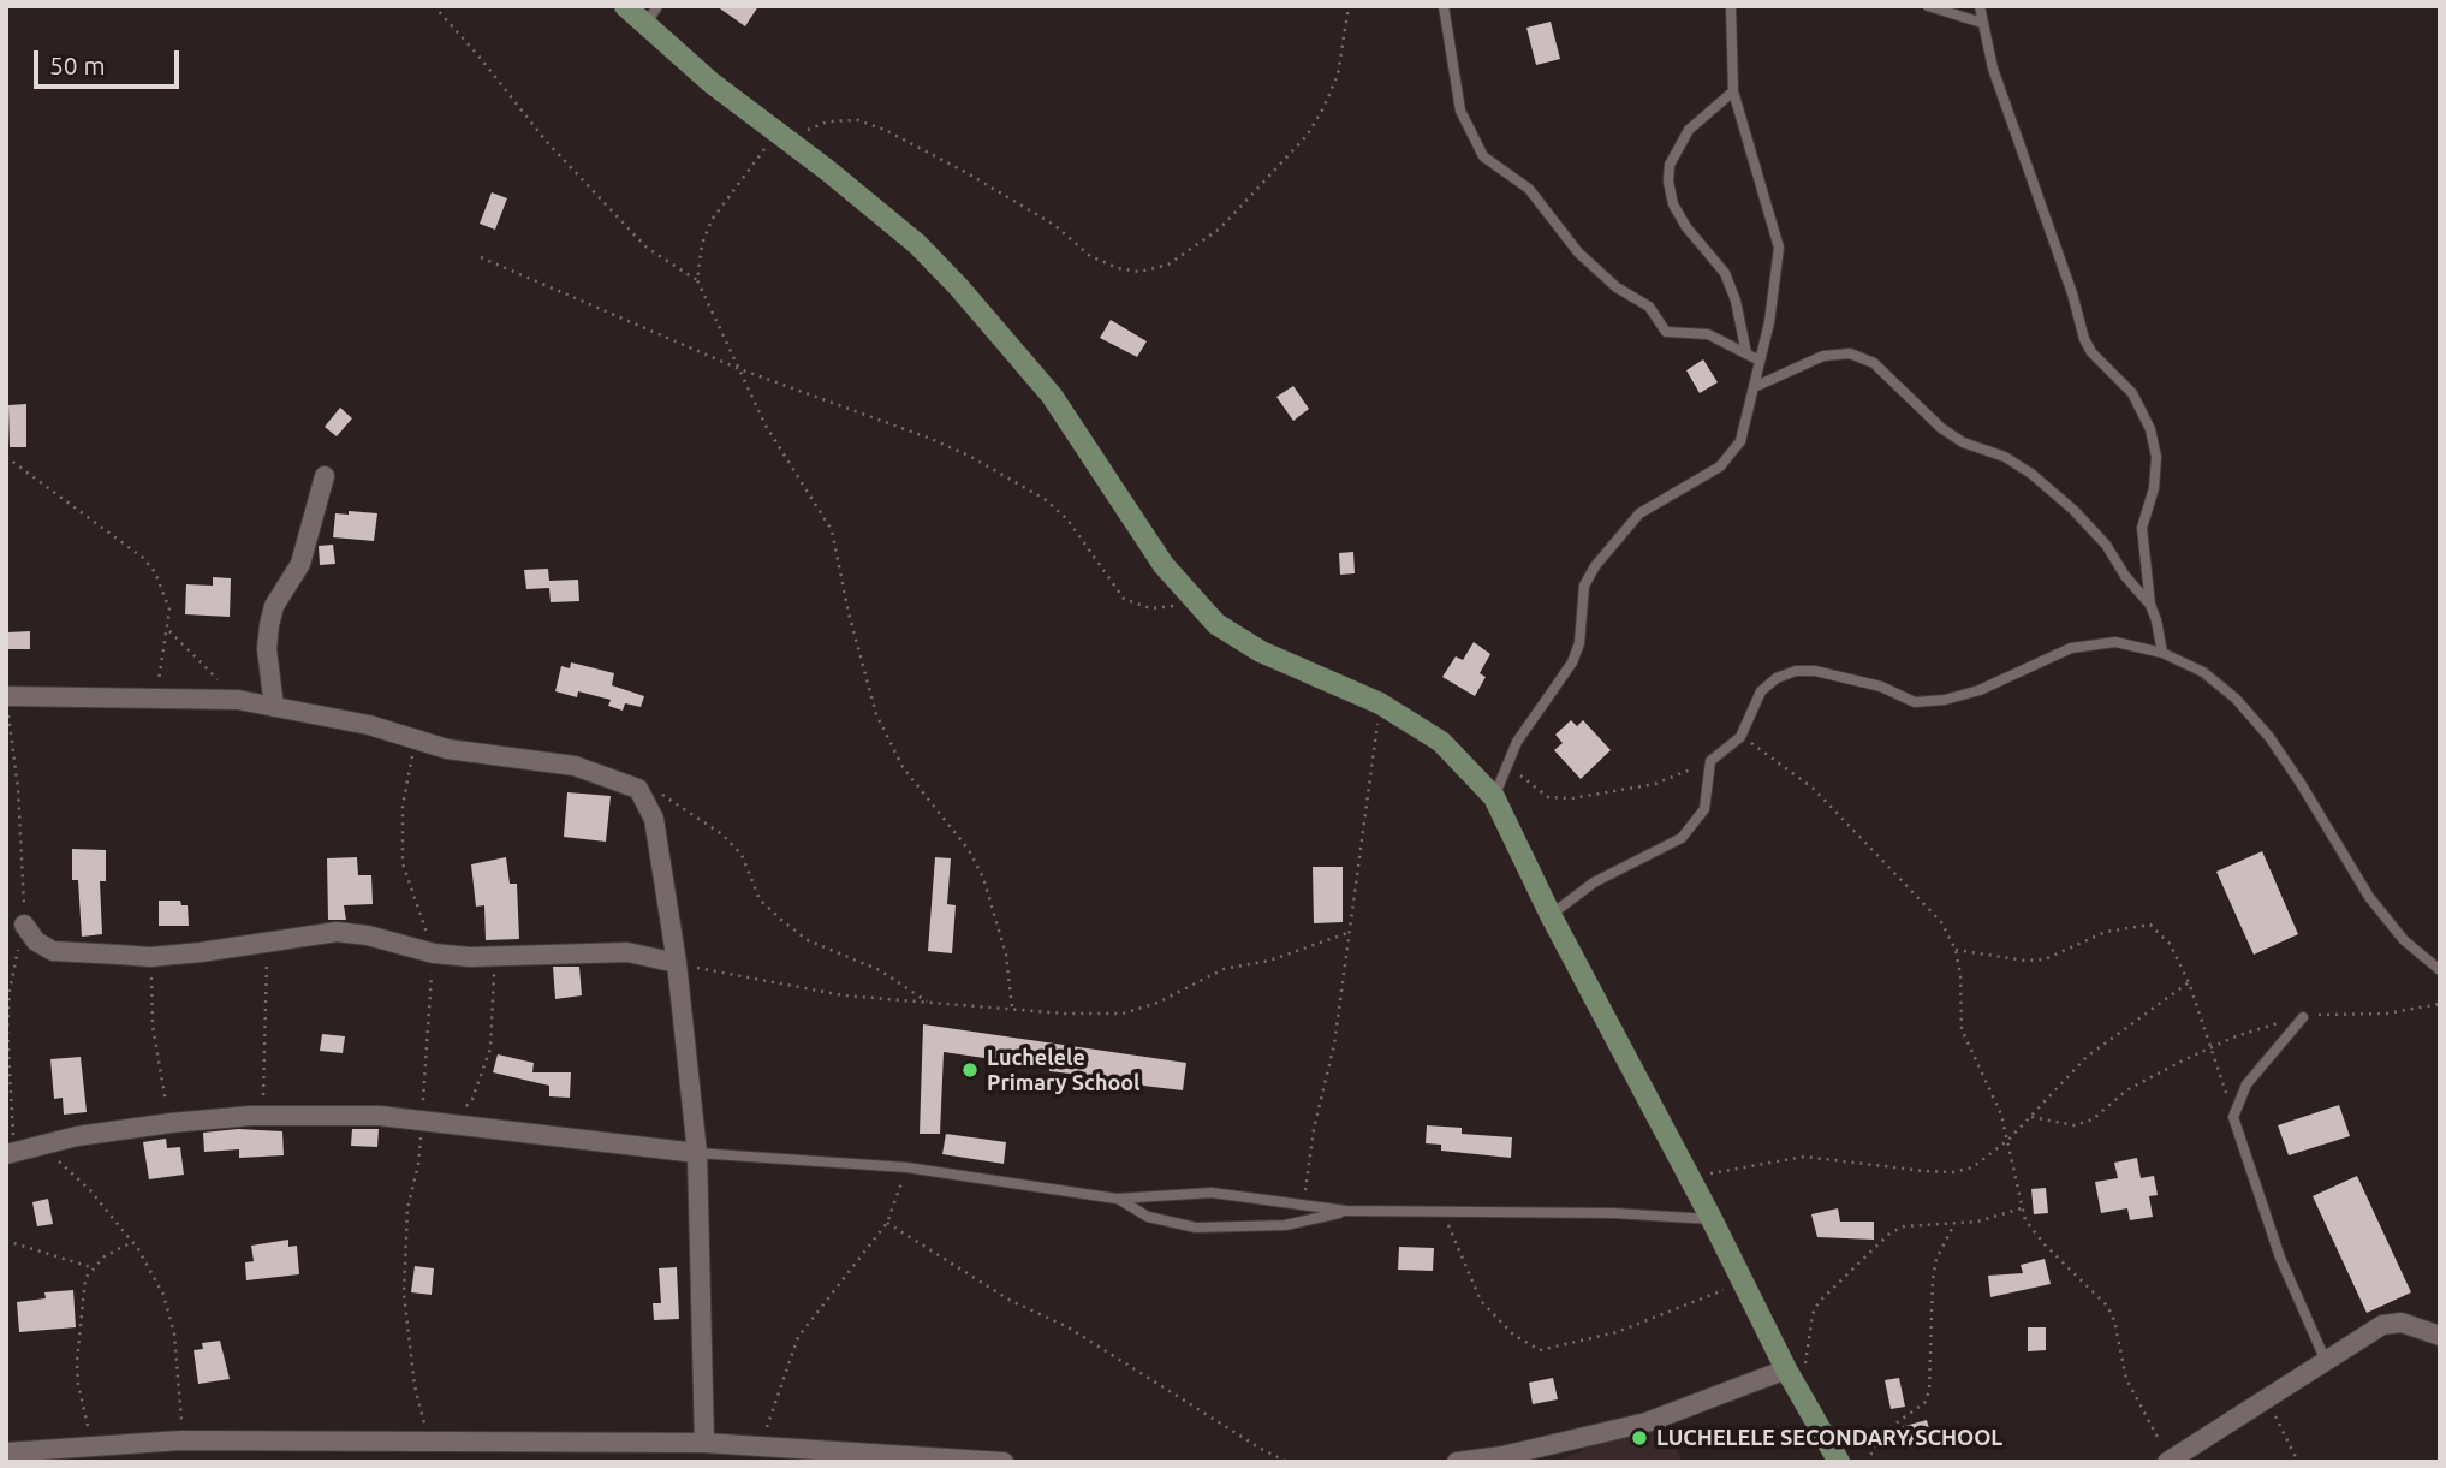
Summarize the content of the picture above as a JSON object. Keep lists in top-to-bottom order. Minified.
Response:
{"places":["Luchelele Primary School","LUCHELELE SECONDARY SCHOOL"],"scale_bar":"50 m"}
